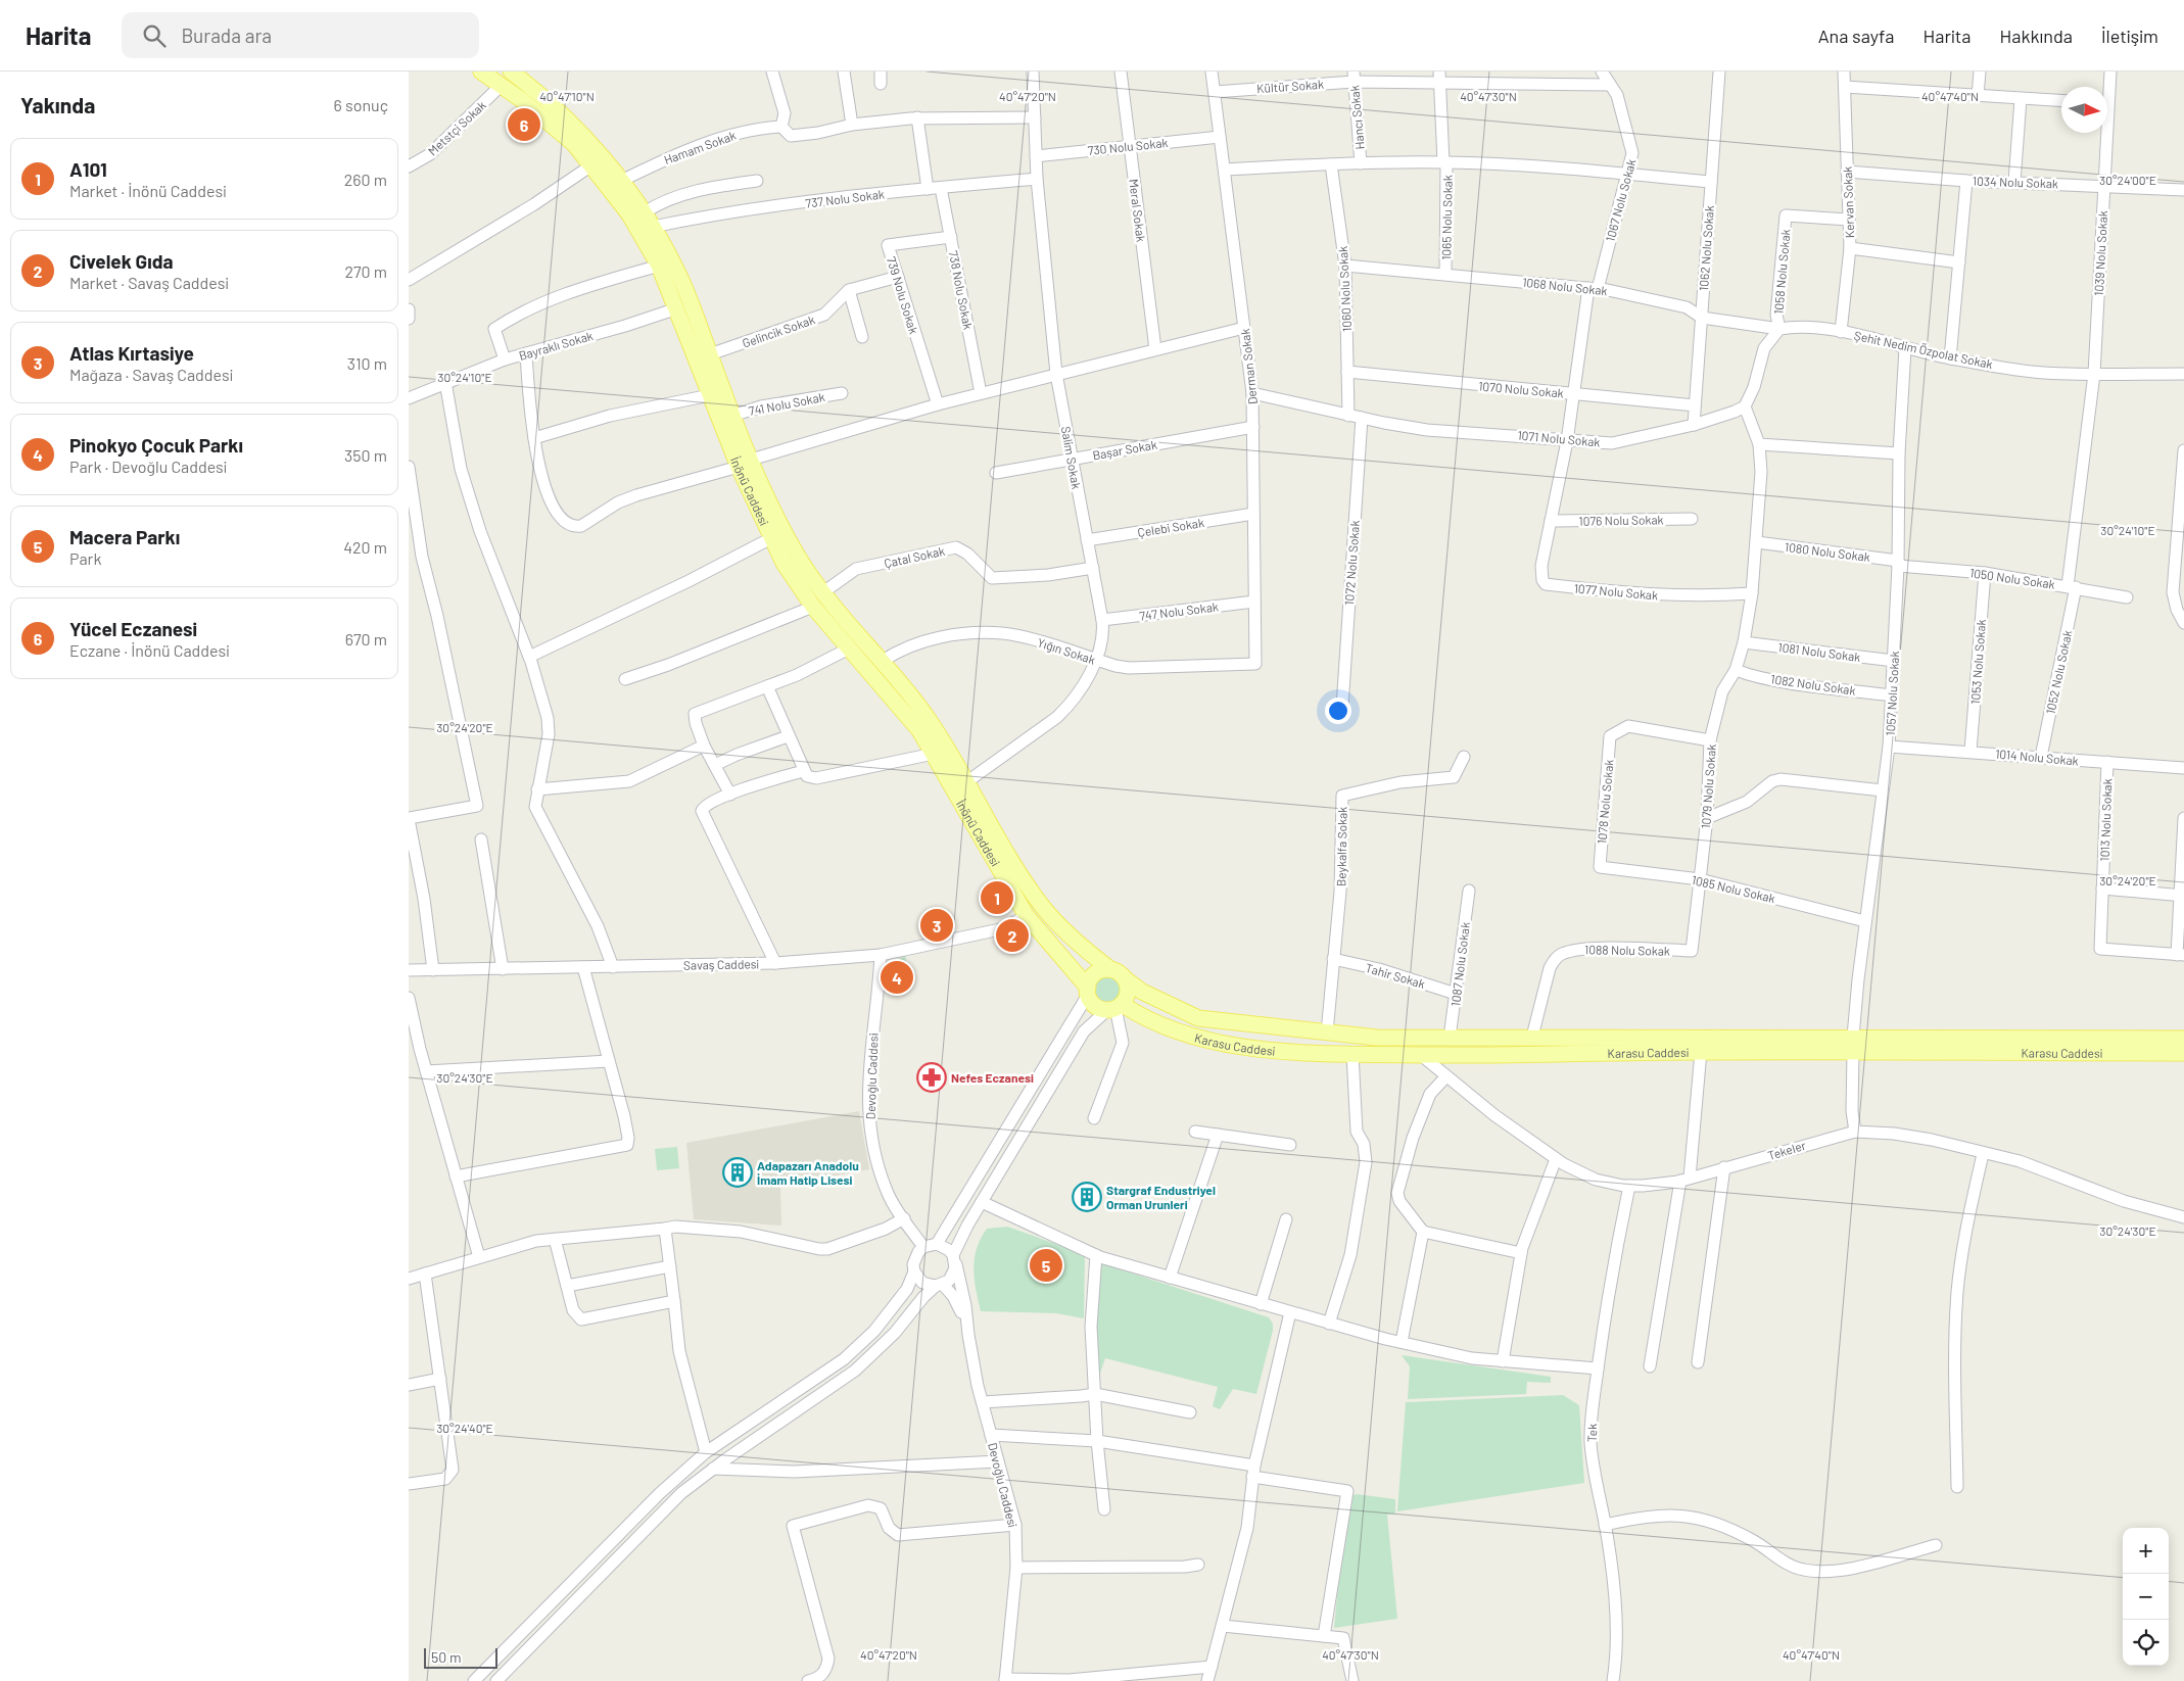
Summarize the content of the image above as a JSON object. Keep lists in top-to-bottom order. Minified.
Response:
{"streets":{"main road":["İnönü Caddesi","Karasu Caddesi"],"street":["Kültür Sokak","Hancı Sokak","Metstçi Sokak","730 Nolu Sokak","Hamam Sokak","1034 Nolu Sokak","737 Nolu Sokak","1067 Nolu Sokak","Kervan Sokak","Meral Sokak","1065 Nolu Sokak","1062 Nolu Sokak","1039 Nolu Sokak","1058 Nolu Sokak","1068 Nolu Sokak","1060 Nolu Sokak","738 Nolu Sokak","739 Nolu Sokak","Gelincik Sokak","Bayraklı Sokak","Şehit Nedim Özpolat Sokak","Derman Sokak","1070 Nolu Sokak","741 Nolu Sokak","1071 Nolu Sokak","Başar Sokak","Salim Sokak","1076 Nolu Sokak","Çelebi Sokak","1080 Nolu Sokak","Çatal Sokak","1072 Nolu Sokak","1050 Nolu Sokak","1077 Nolu Sokak","747 Nolu Sokak","Yığın Sokak","1081 Nolu Sokak","1053 Nolu Sokak","1052 Nolu Sokak","1082 Nolu Sokak","1057 Nolu Sokak","1014 Nolu Sokak","1079 Nolu Sokak","1078 Nolu Sokak","1013 Nolu Sokak","Beykalfa Sokak","1085 Nolu Sokak","1088 Nolu Sokak","Savaş Caddesi","1087 Nolu Sokak","Tahir Sokak","Devoğlu Caddesi","Tekeler","Tek"]},"crossings":[["Kültür Sokak","Hancı Sokak"],["Kültür Sokak","1067 Nolu Sokak"],["Kültür Sokak","1065 Nolu Sokak"],["Kültür Sokak","Derman Sokak"],["Metstçi Sokak","İnönü Caddesi"],["730 Nolu Sokak","Meral Sokak"],["730 Nolu Sokak","Derman Sokak"],["730 Nolu Sokak","Salim Sokak"],["Hamam Sokak","İnönü Caddesi"],["1034 Nolu Sokak","Kervan Sokak"],["1034 Nolu Sokak","1039 Nolu Sokak"],["737 Nolu Sokak","738 Nolu Sokak"],["737 Nolu Sokak","Salim Sokak"],["737 Nolu Sokak","İnönü Caddesi"],["1067 Nolu Sokak","1068 Nolu Sokak"],["1067 Nolu Sokak","1070 Nolu Sokak"],["1067 Nolu Sokak","1071 Nolu Sokak"],["1067 Nolu Sokak","1076 Nolu Sokak"],["1067 Nolu Sokak","1077 Nolu Sokak"],["Kervan Sokak","1058 Nolu Sokak"],["Kervan Sokak","Şehit Nedim Özpolat Sokak"],["1065 Nolu Sokak","1068 Nolu Sokak"],["1062 Nolu Sokak","1068 Nolu Sokak"],["1062 Nolu Sokak","1070 Nolu Sokak"],["1062 Nolu Sokak","1071 Nolu Sokak"],["1039 Nolu Sokak","Şehit Nedim Özpolat Sokak"],["1039 Nolu Sokak","1050 Nolu Sokak"],["1039 Nolu Sokak","1052 Nolu Sokak"],["1058 Nolu Sokak","1068 Nolu Sokak"],["1058 Nolu Sokak","Şehit Nedim Özpolat Sokak"],["1068 Nolu Sokak","1060 Nolu Sokak"],["1068 Nolu Sokak","Şehit Nedim Özpolat Sokak"],["1060 Nolu Sokak","1070 Nolu Sokak"],["1060 Nolu Sokak","1071 Nolu Sokak"],["738 Nolu Sokak","739 Nolu Sokak"],["739 Nolu Sokak","Gelincik Sokak"],["Gelincik Sokak","İnönü Caddesi"],["Bayraklı Sokak","İnönü Caddesi"],["Şehit Nedim Özpolat Sokak","1057 Nolu Sokak"],["Derman Sokak","1071 Nolu Sokak"],["Derman Sokak","Başar Sokak"],["Derman Sokak","Çelebi Sokak"],["Derman Sokak","747 Nolu Sokak"],["Derman Sokak","Yığın Sokak"],["741 Nolu Sokak","İnönü Caddesi"],["1071 Nolu Sokak","1072 Nolu Sokak"],["Başar Sokak","Salim Sokak"],["Salim Sokak","İnönü Caddesi"],["Salim Sokak","Çelebi Sokak"],["Salim Sokak","Çatal Sokak"],["Salim Sokak","747 Nolu Sokak"],["Salim Sokak","Yığın Sokak"],["İnönü Caddesi","Çatal Sokak"],["İnönü Caddesi","Yığın Sokak"],["İnönü Caddesi","Savaş Caddesi"],["İnönü Caddesi","Karasu Caddesi"],["1076 Nolu Sokak","1077 Nolu Sokak"],["1080 Nolu Sokak","1050 Nolu Sokak"],["1080 Nolu Sokak","1057 Nolu Sokak"],["1080 Nolu Sokak","1079 Nolu Sokak"],["1050 Nolu Sokak","1053 Nolu Sokak"],["1050 Nolu Sokak","1052 Nolu Sokak"],["1050 Nolu Sokak","1057 Nolu Sokak"],["1077 Nolu Sokak","1079 Nolu Sokak"],["1081 Nolu Sokak","1057 Nolu Sokak"],["1081 Nolu Sokak","1079 Nolu Sokak"],["1053 Nolu Sokak","1014 Nolu Sokak"],["1052 Nolu Sokak","1014 Nolu Sokak"],["1082 Nolu Sokak","1057 Nolu Sokak"],["1082 Nolu Sokak","1079 Nolu Sokak"],["1057 Nolu Sokak","1014 Nolu Sokak"],["1057 Nolu Sokak","1085 Nolu Sokak"],["1057 Nolu Sokak","Karasu Caddesi"],["1057 Nolu Sokak","Tekeler"],["1014 Nolu Sokak","1013 Nolu Sokak"],["1079 Nolu Sokak","1078 Nolu Sokak"],["1079 Nolu Sokak","1085 Nolu Sokak"],["1079 Nolu Sokak","1088 Nolu Sokak"],["1078 Nolu Sokak","1085 Nolu Sokak"],["Beykalfa Sokak","Tahir Sokak"],["Beykalfa Sokak","Karasu Caddesi"],["1088 Nolu Sokak","Karasu Caddesi"],["Savaş Caddesi","Devoğlu Caddesi"],["1087 Nolu Sokak","Tahir Sokak"],["1087 Nolu Sokak","Karasu Caddesi"],["Karasu Caddesi","Tekeler"],["Tekeler","Tek"]],"places":{"pharmacy":["Nefes Eczanesi"],"building":["Adapazarı Anadolu İmam Hatip Lisesi","Stargraf Endustriyel Orman Urunleri"]},"scale_bar":"50 m","north":"right","page":{"header":"Harita","search":"Burada ara","nav":["Ana sayfa","Harita","Hakkında","İletişim"],"heading":["Yakında","6 sonuç"],"pins":["6","1","3","2","4","5"],"list":[{"mark":"1","name":"A101","note":"Market · İnönü Caddesi","value":"260 m"},{"mark":"2","name":"Civelek Gıda","note":"Market · Savaş Caddesi","value":"270 m"},{"mark":"3","name":"Atlas Kırtasiye","note":"Mağaza · Savaş Caddesi","value":"310 m"},{"mark":"4","name":"Pinokyo Çocuk Parkı","note":"Park · Devoğlu Caddesi","value":"350 m"},{"mark":"5","name":"Macera Parkı","note":"Park","value":"420 m"},{"mark":"6","name":"Yücel Eczanesi","note":"Eczane · İnönü Caddesi","value":"670 m"}],"map_buttons":["+","−"],"scale":"50 m"},"coordinates":["40°47'10\"N","40°47'20\"N","40°47'30\"N","40°47'40\"N","30°24'00\"E","30°24'10\"E","30°24'20\"E","30°24'30\"E","30°24'40\"E"]}
